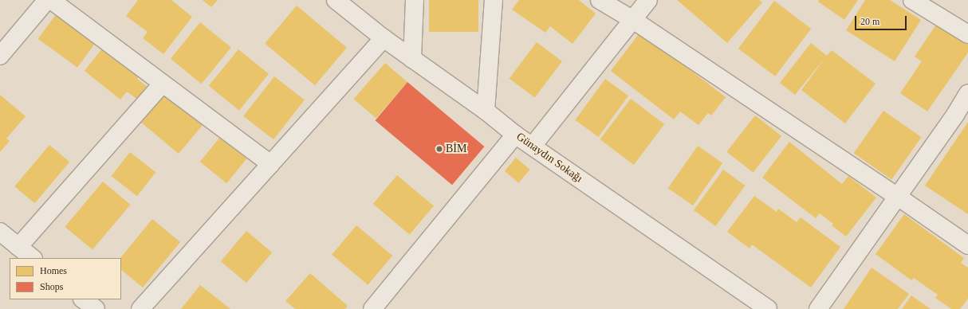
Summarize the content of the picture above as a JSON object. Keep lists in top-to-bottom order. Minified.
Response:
{"streets":{"street":["Günaydın Sokağı"]},"places":["BİM"],"legend":["Homes","Shops"],"scale_bar":"20 m"}
